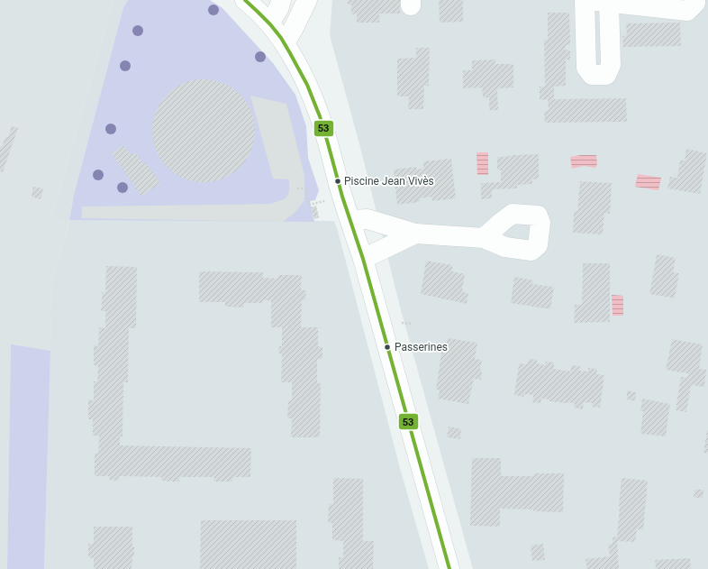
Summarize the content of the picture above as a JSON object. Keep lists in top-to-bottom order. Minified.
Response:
{"places":["Piscine Jean Vivès","Passerines"],"lines":["transit line 53"]}
